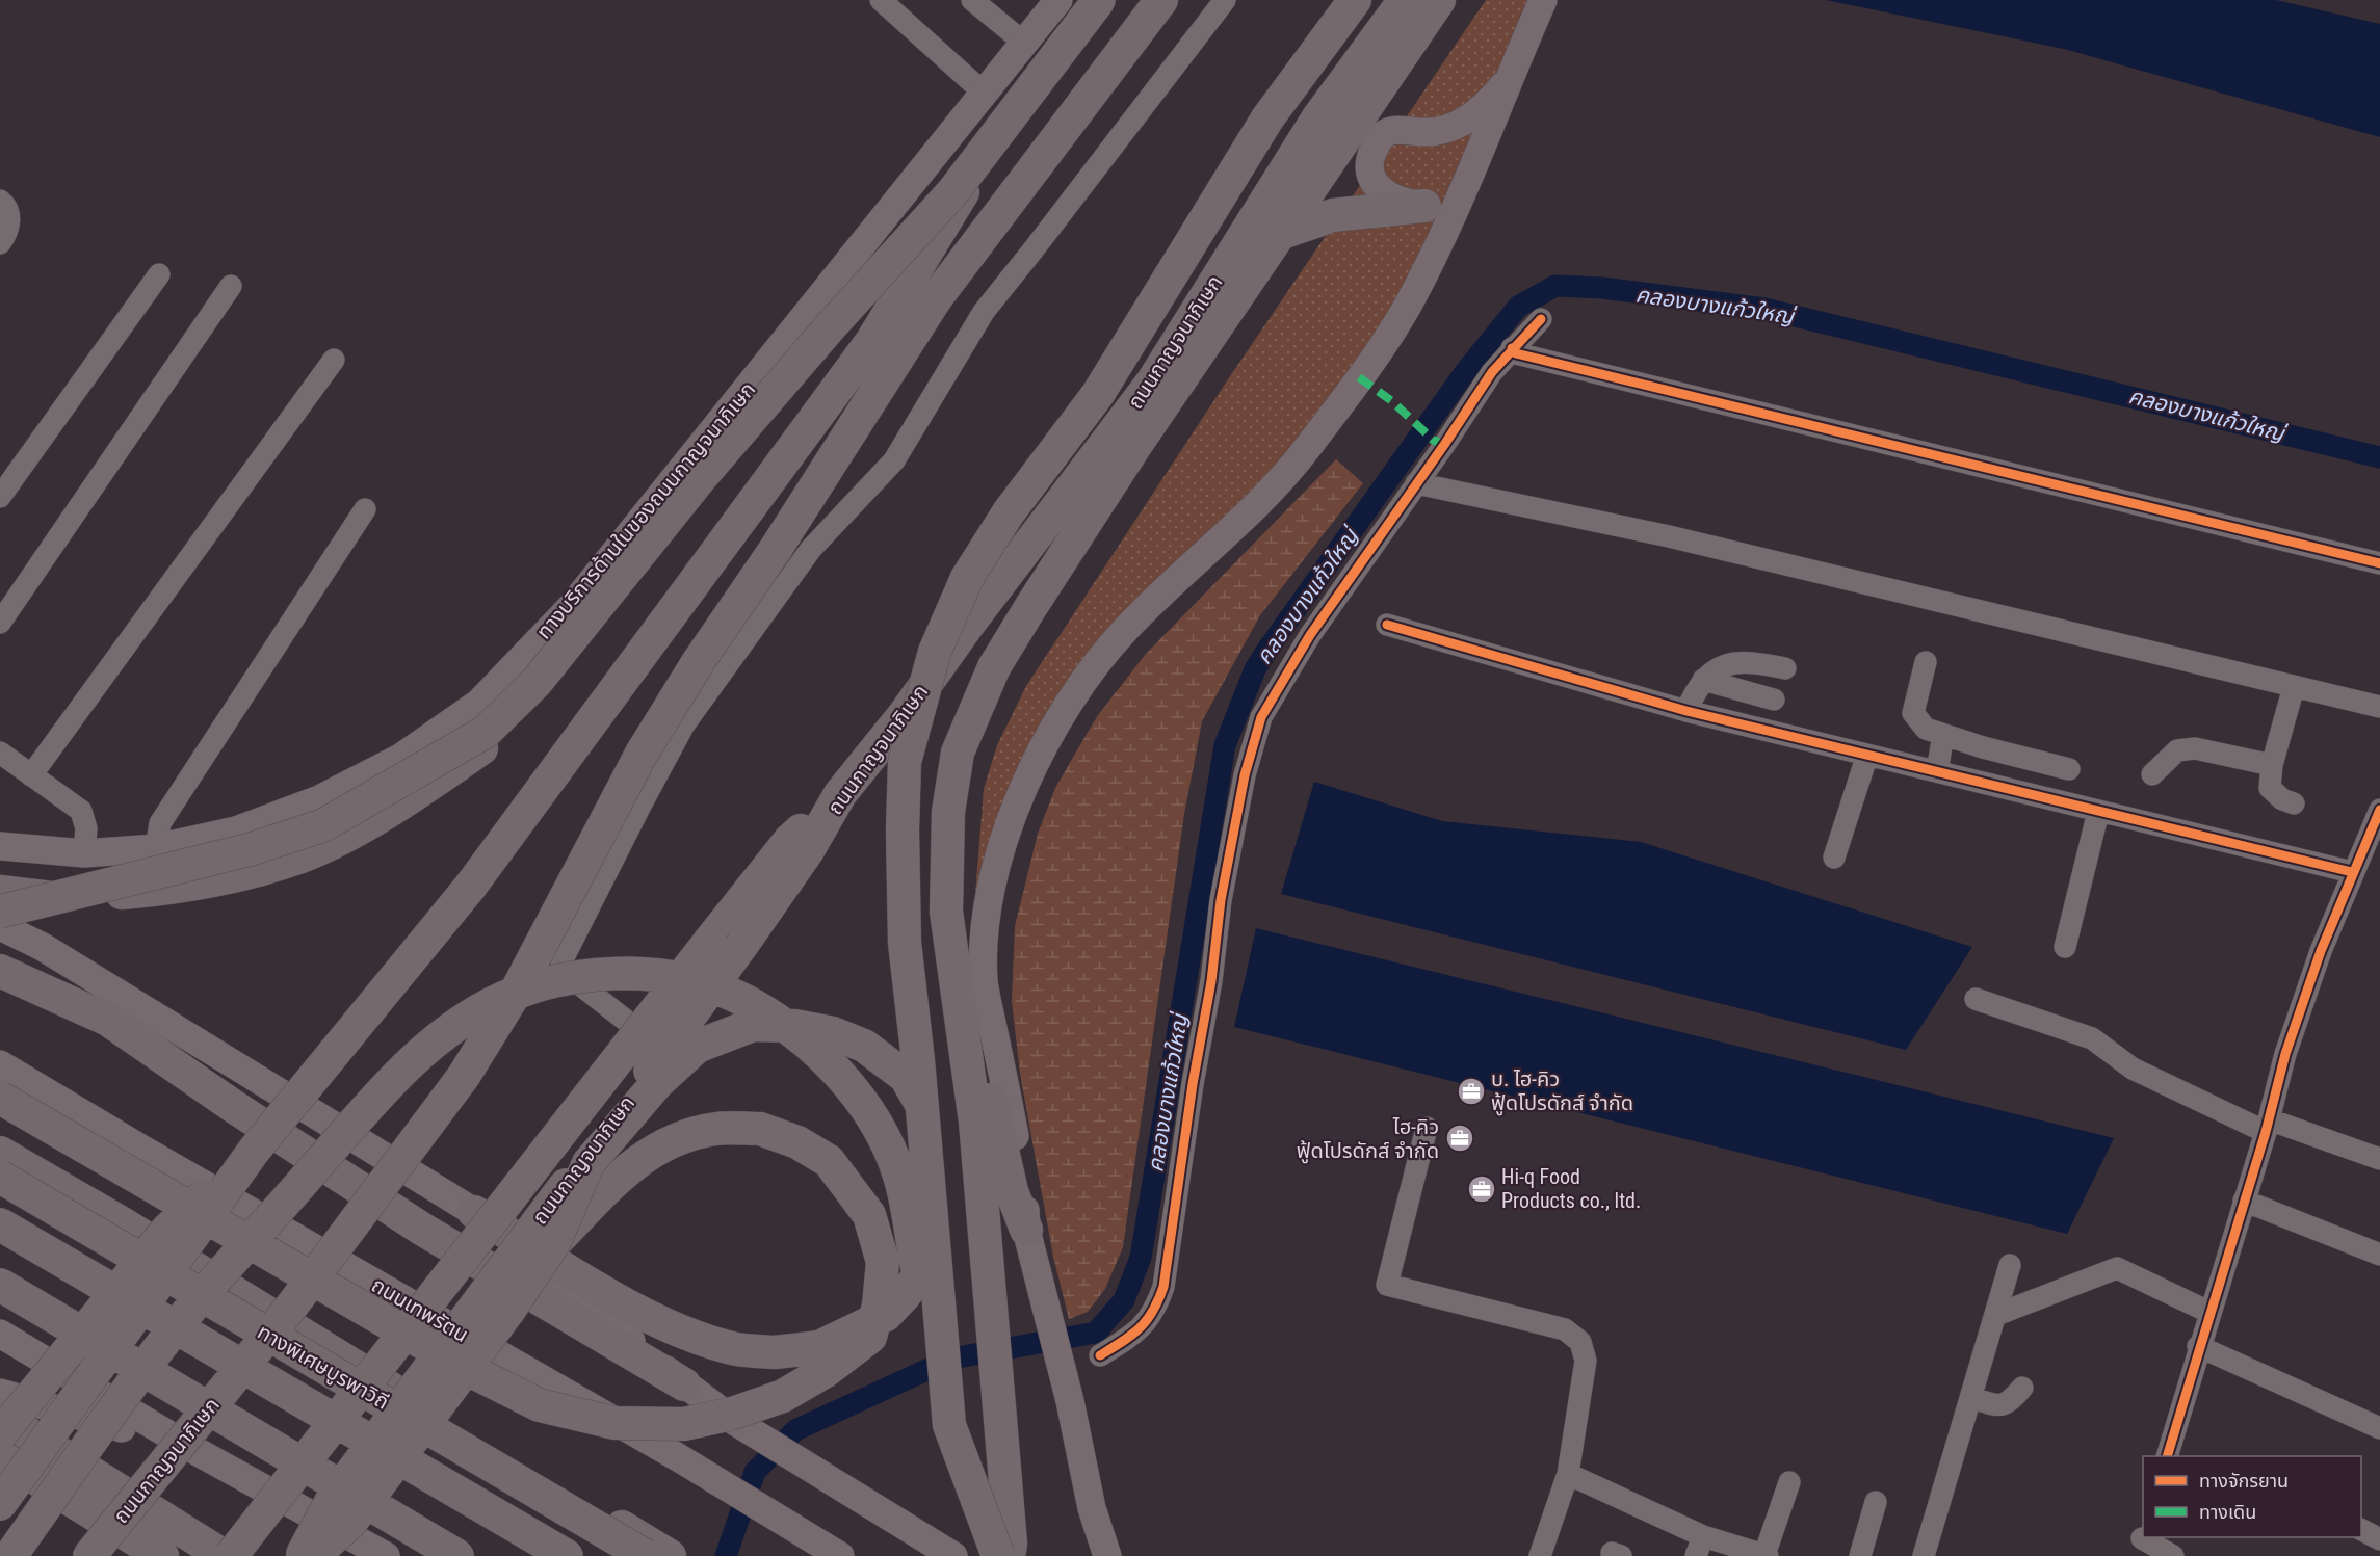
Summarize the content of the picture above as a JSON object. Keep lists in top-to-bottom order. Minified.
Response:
{"streets":{"highway":["ถนนกาญจนาภิเษก","ทางพิเศษบูรพาวิถี"],"main road":["ทางบริการด้านในของถนนกาญจนาภิเษก","ถนนเทพรัตน"]},"water":["คลองบางแก้วใหญ่"],"places":{"office":["บ. ไฮ-คิว ฟู้ดโปรดักส์ จำกัด","ไฮ-คิว ฟู้ดโปรดักส์ จำกัด","Hi-q Food Products co., ltd."]},"legend":["ทางจักรยาน","ทางเดิน"]}
